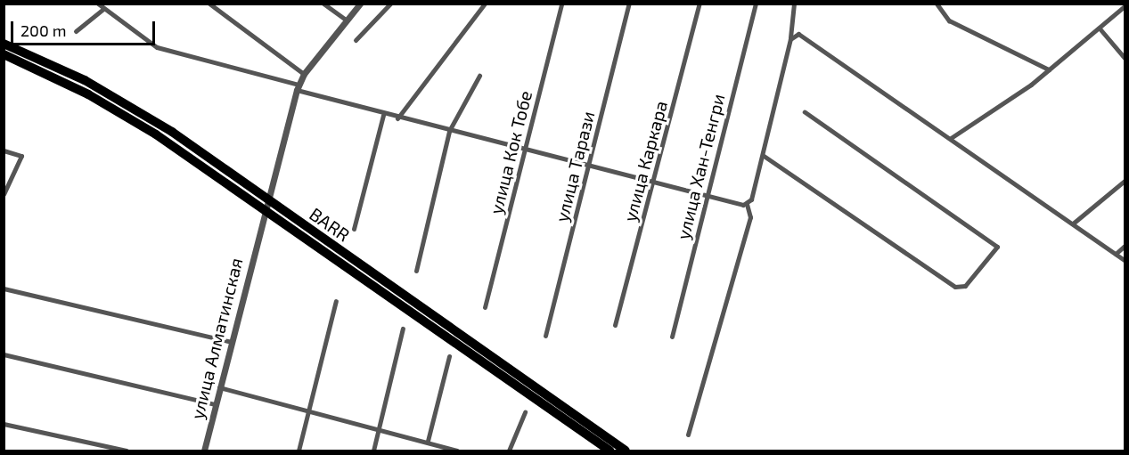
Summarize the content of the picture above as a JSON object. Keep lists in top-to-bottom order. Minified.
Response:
{"streets":{"highway":["BARR"],"street":["улица Кок Тобе","улица Каркара","улица Тарази","улица Хан-Тенгри","улица Алматинская"]},"scale_bar":"200 m"}
